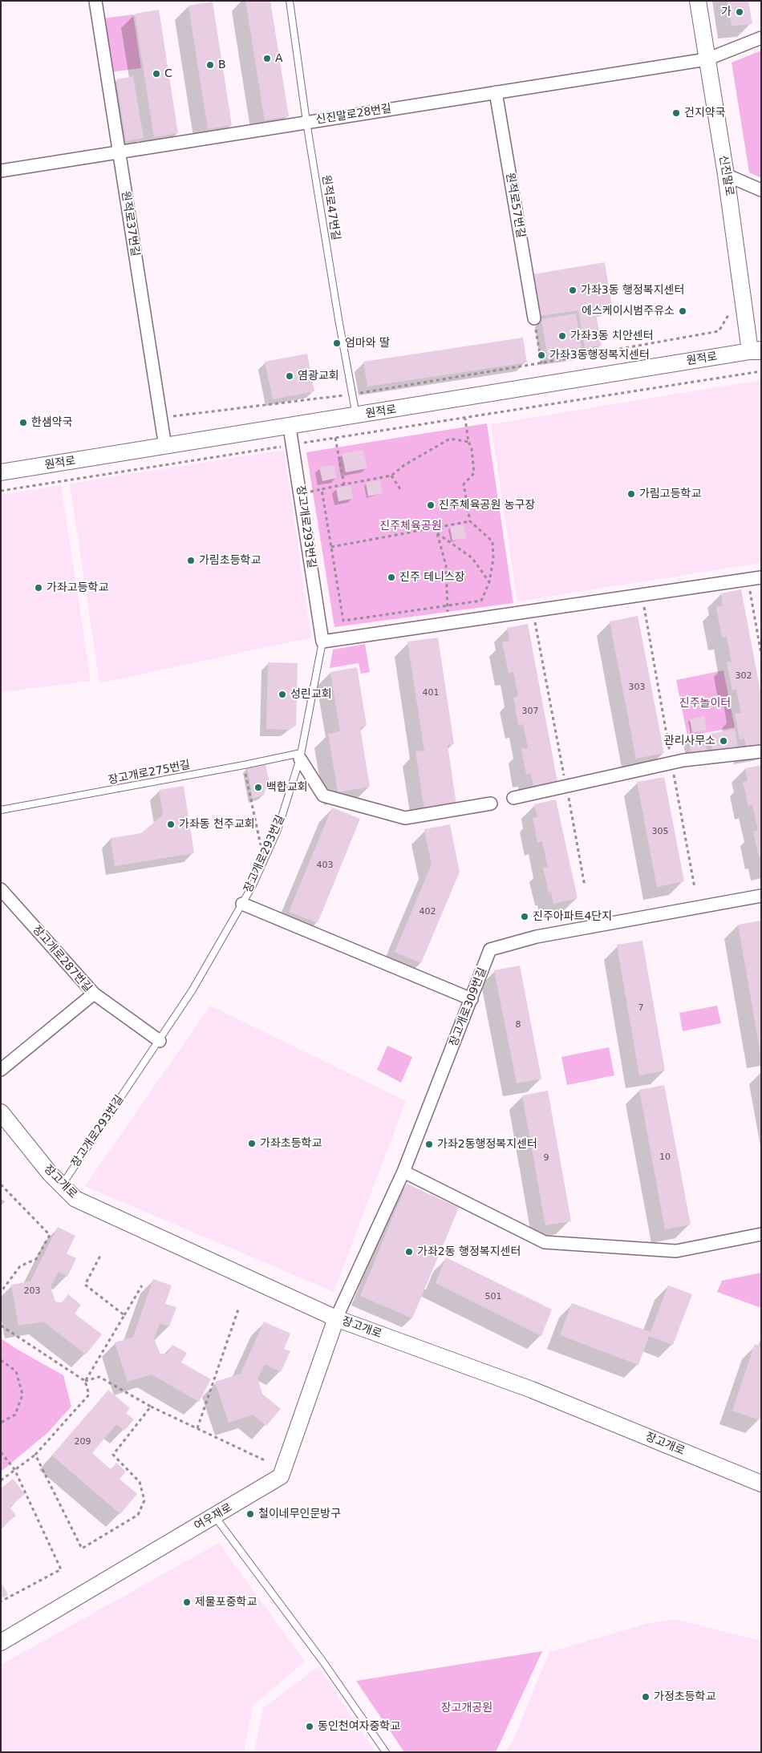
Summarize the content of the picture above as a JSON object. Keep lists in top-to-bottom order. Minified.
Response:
{"streets":{"street":["신진말로28번길","신진말로","원적로57번길","원적로37번길","원적로","장고개로293번길","장고개로287번길","장고개로309번길","장고개로","여우재로"],"lane":["원적로47번길","장고개로275번길"]},"crossings":[["신진말로28번길","신진말로"],["신진말로28번길","원적로57번길"],["신진말로28번길","원적로47번길"],["신진말로28번길","원적로37번길"],["신진말로","원적로"],["원적로47번길","원적로"],["원적로37번길","원적로"],["원적로","장고개로293번길"],["장고개로293번길","장고개로275번길"],["장고개로293번길","장고개로"],["장고개로309번길","장고개로"],["장고개로309번길","여우재로"],["장고개로","여우재로"]],"parks":["진주체육공원","진주놀이터","장고개공원"],"places":["가","A","B","C","건지약국","가좌3동 행정복지센터","에스케이시범주유소","가좌3동 치안센터","엄마와 딸","가좌3동행정복지센터","염광교회","한샘약국","가림고등학교","진주체육공원 농구장","가림초등학교","진주 테니스장","가좌고등학교","성린교회","관리사무소","백합교회","가좌동 천주교회","진주아파트4단지","가좌초등학교","가좌2동행정복지센터","가좌2동 행정복지센터","철이네무인문방구","제물포중학교","가정초등학교","동인천여자중학교"],"house_numbers":["302","303","401","307","305","403","402","7","8","10","9","203","501","209"]}
